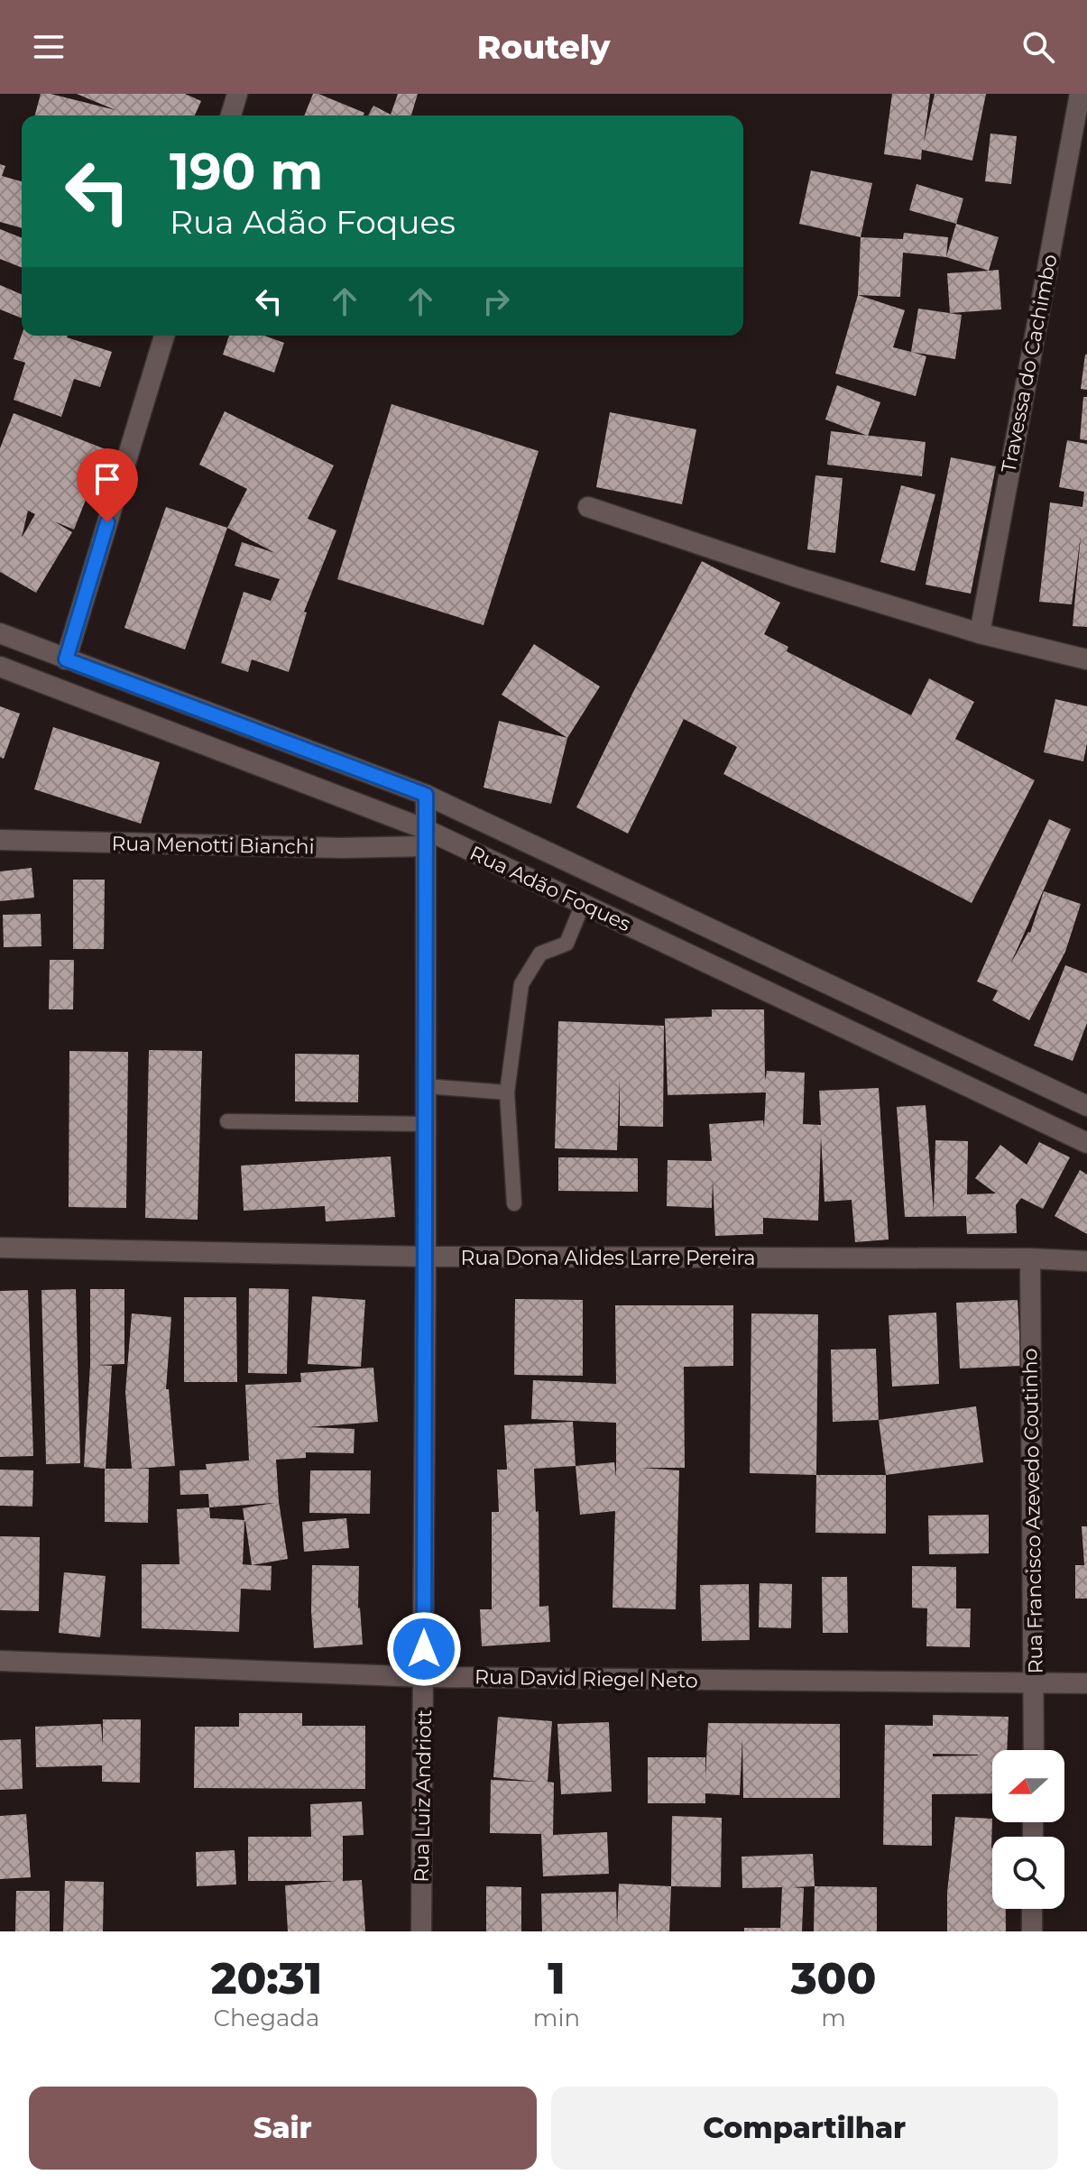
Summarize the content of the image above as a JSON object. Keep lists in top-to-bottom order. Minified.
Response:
{"streets":{"street":["Travessa do Cachimbo","Rua Menotti Bianchi","Rua Adão Foques","Rua Dona Alides Larre Pereira","Rua Francisco Azevedo Coutinho","Rua David Riegel Neto","Rua Luiz Andriott"]},"crossings":[["Rua Menotti Bianchi","Rua Adão Foques"],["Rua Menotti Bianchi","Rua Luiz Andriott"],["Rua Adão Foques","Rua Luiz Andriott"],["Rua Dona Alides Larre Pereira","Rua Francisco Azevedo Coutinho"],["Rua Dona Alides Larre Pereira","Rua Luiz Andriott"],["Rua Francisco Azevedo Coutinho","Rua David Riegel Neto"],["Rua David Riegel Neto","Rua Luiz Andriott"]],"north":"left","page":{"header":"Routely","turn":["190 m","Rua Adão Foques"],"eta":["20:31","Chegada","1","min","300","m"],"buttons":["Sair","Compartilhar"]}}
